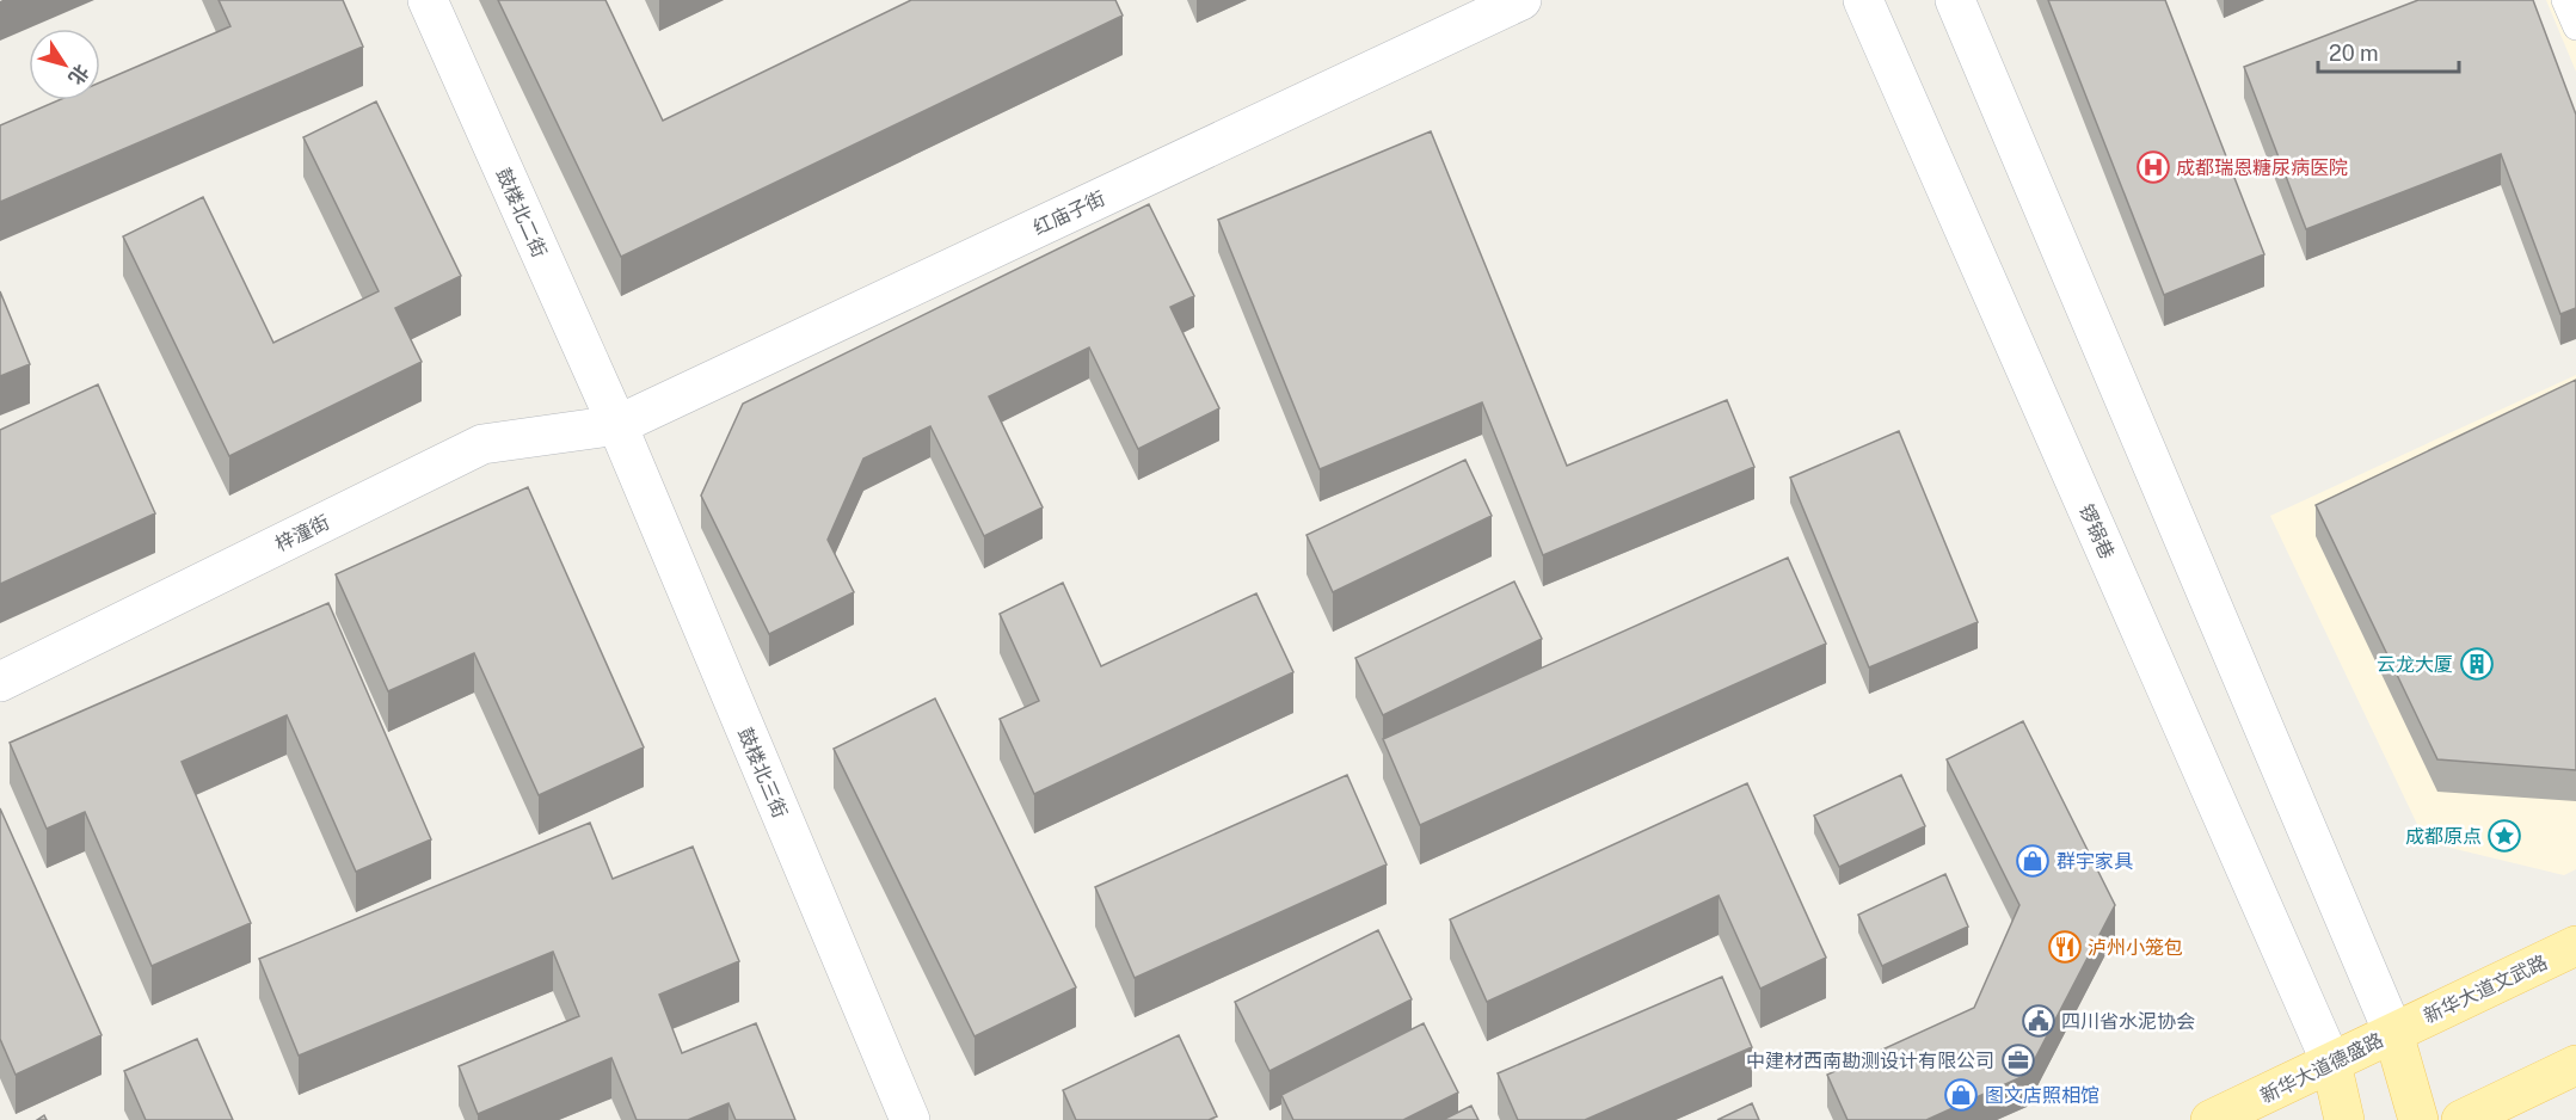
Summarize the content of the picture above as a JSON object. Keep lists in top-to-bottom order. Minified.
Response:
{"streets":{"main road":["新华大道文武路","新华大道德盛路"],"street":["鼓楼北二街","红庙子街","锣锅巷","梓潼街","鼓楼北三街"]},"crossings":[["鼓楼北二街","红庙子街"],["鼓楼北二街","梓潼街"],["鼓楼北二街","鼓楼北三街"],["红庙子街","梓潼街"],["红庙子街","鼓楼北三街"],["锣锅巷","新华大道德盛路"],["梓潼街","鼓楼北三街"],["新华大道文武路","新华大道德盛路"]],"places":{"hospital":["成都瑞恩糖尿病医院"],"building":["云龙大厦"],"place":["成都原点"],"shop":["群宇家具","图文店照相馆"],"restaurant":["泸州小笼包"],"public building":["四川省水泥协会"],"office":["中建材西南勘测设计有限公司"]},"scale_bar":"20 m","north":"bottom right"}
